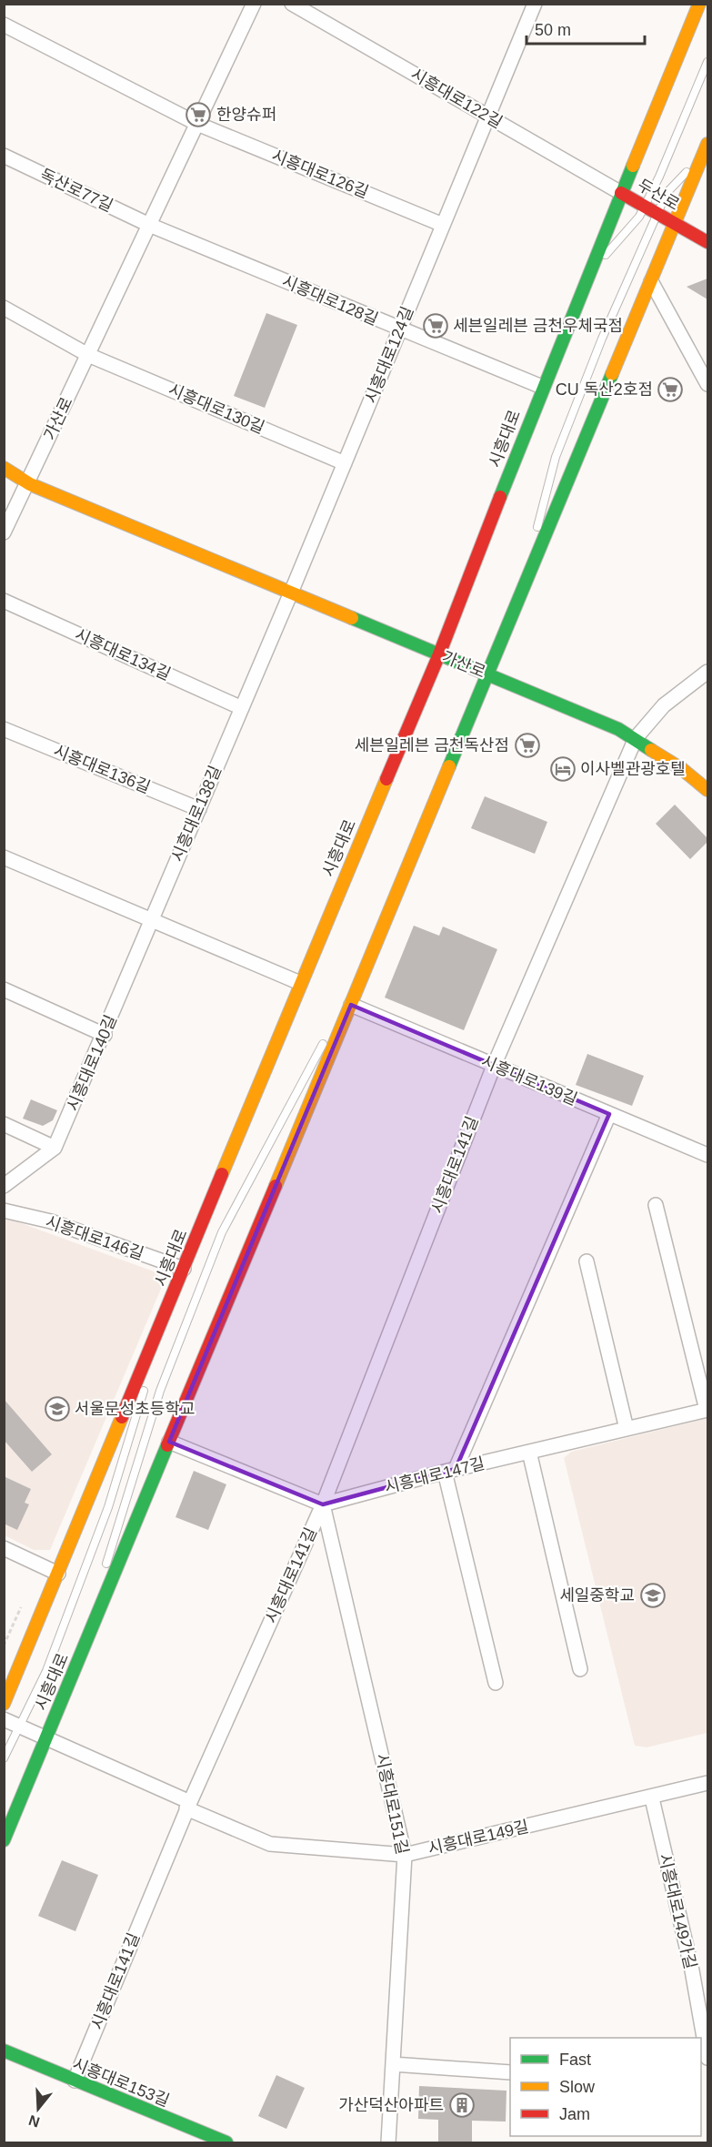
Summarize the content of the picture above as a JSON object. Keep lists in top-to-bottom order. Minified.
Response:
{"streets":{"main road":["두산로","가산로","시흥대로","시흥대로153길"],"street":["시흥대로122길","시흥대로126길","독산로77길","시흥대로128길","시흥대로124길","시흥대로130길","시흥대로134길","시흥대로136길","시흥대로138길","시흥대로140길","시흥대로139길","시흥대로141길","시흥대로146길","시흥대로147길","시흥대로151길","시흥대로149길","시흥대로149가길"]},"crossings":[["시흥대로122길","두산로"],["시흥대로122길","시흥대로124길"],["시흥대로122길","시흥대로"],["시흥대로126길","시흥대로124길"],["독산로77길","시흥대로128길"],["두산로","시흥대로"],["시흥대로128길","시흥대로124길"],["시흥대로128길","시흥대로"],["시흥대로124길","시흥대로130길"],["시흥대로124길","가산로"],["시흥대로130길","가산로"],["가산로","시흥대로"],["시흥대로","시흥대로139길"],["시흥대로","시흥대로146길"],["시흥대로","시흥대로149길"],["시흥대로134길","시흥대로138길"],["시흥대로136길","시흥대로138길"],["시흥대로138길","시흥대로140길"],["시흥대로139길","시흥대로141길"],["시흥대로141길","시흥대로147길"],["시흥대로141길","시흥대로151길"],["시흥대로141길","시흥대로149길"],["시흥대로141길","시흥대로153길"],["시흥대로147길","시흥대로151길"],["시흥대로151길","시흥대로149길"],["시흥대로149길","시흥대로149가길"]],"places":{"supermarket":["한양슈퍼","세븐일레븐 금천우체국점","CU 독산2호점","세븐일레븐 금천독산점"],"hotel":["이사벨관광호텔"],"school or university":["서울문성초등학교","세일중학교"],"building":["가산덕산아파트"]},"legend":["Fast","Slow","Jam"],"scale_bar":"50 m","north":"bottom"}
